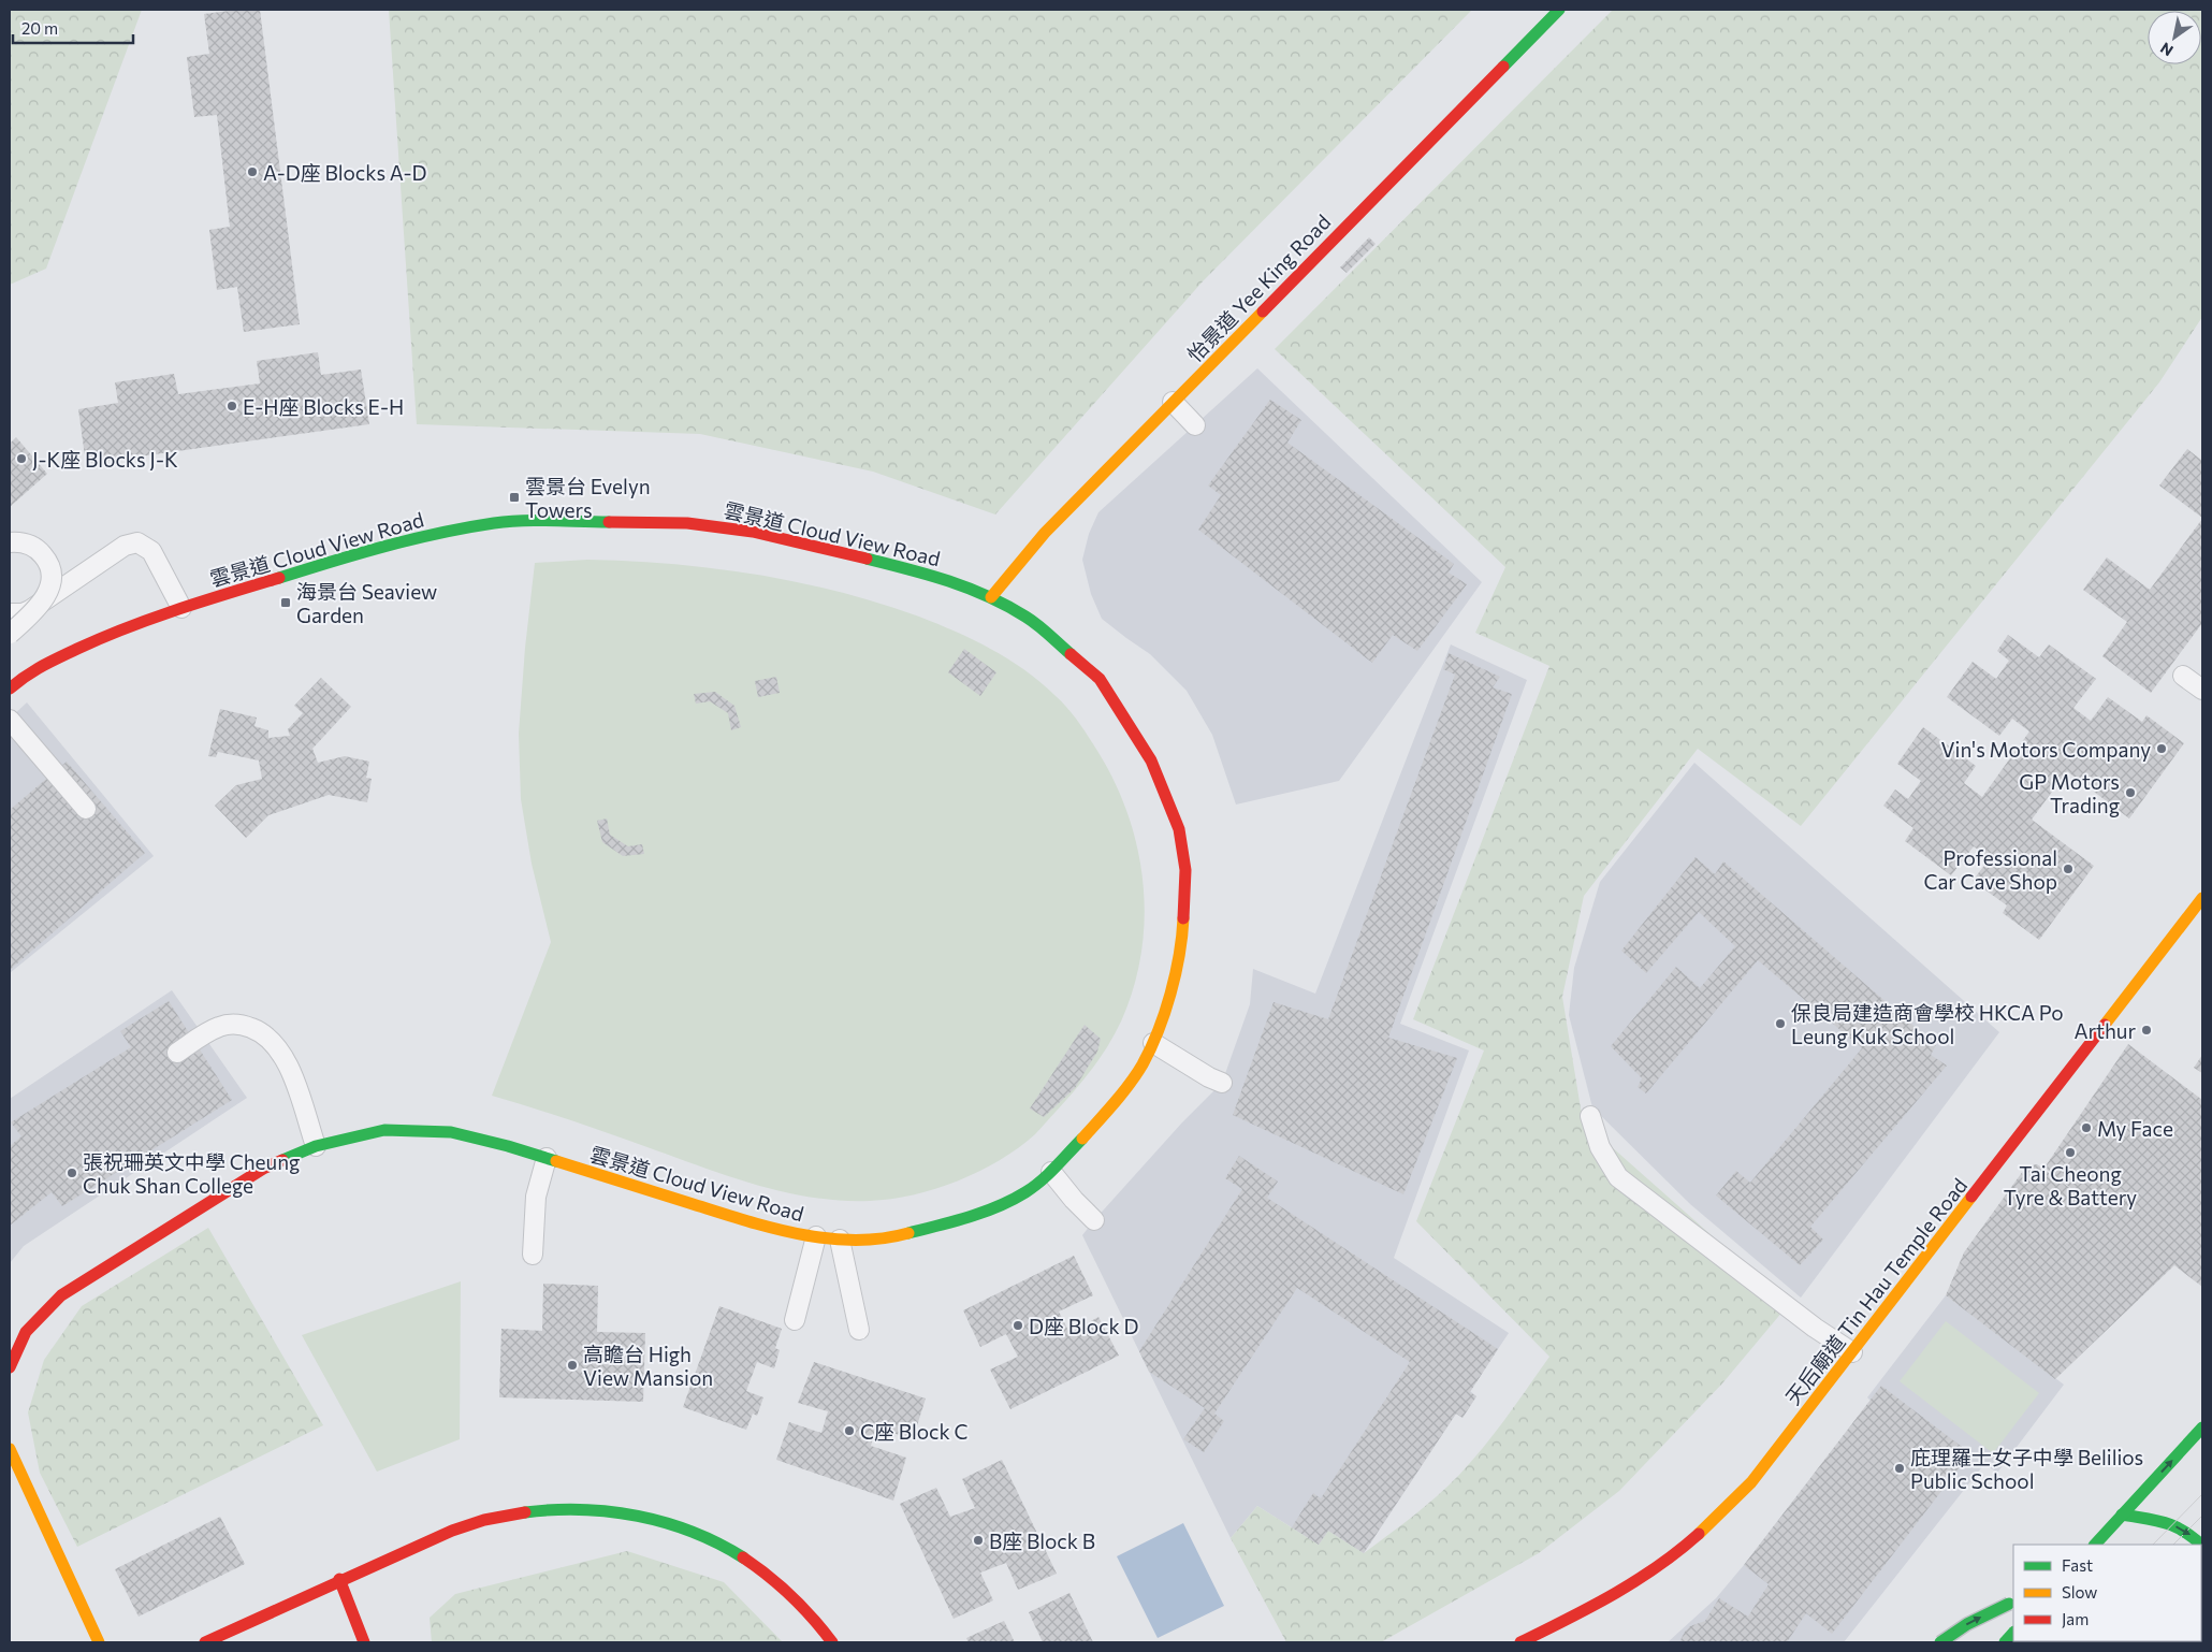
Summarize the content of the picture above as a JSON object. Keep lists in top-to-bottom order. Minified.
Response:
{"streets":{"street":["怡景道 Yee King Road","雲景道 Cloud View Road","天后廟道 Tin Hau Temple Road"]},"crossings":[["怡景道 Yee King Road","雲景道 Cloud View Road"]],"places":{"other":["A-D座 Blocks A-D","E-H座 Blocks E-H","J-K座 Blocks J-K","Vin's Motors Company","GP Motors Trading","Professional Car Cave Shop","保良局建造商會學校 HKCA Po Leung Kuk School","Arthur","My Face","Tai Cheong Tyre & Battery","張祝珊英文中學 Cheung Chuk Shan College","D座 Block D","高瞻台 High View Mansion","C座 Block C","庇理羅士女子中學 Belilios Public School","B座 Block B"],"transit":["雲景台 Evelyn Towers","海景台 Seaview Garden"]},"legend":["Fast","Slow","Jam"],"scale_bar":"20 m","north":"bottom left"}
